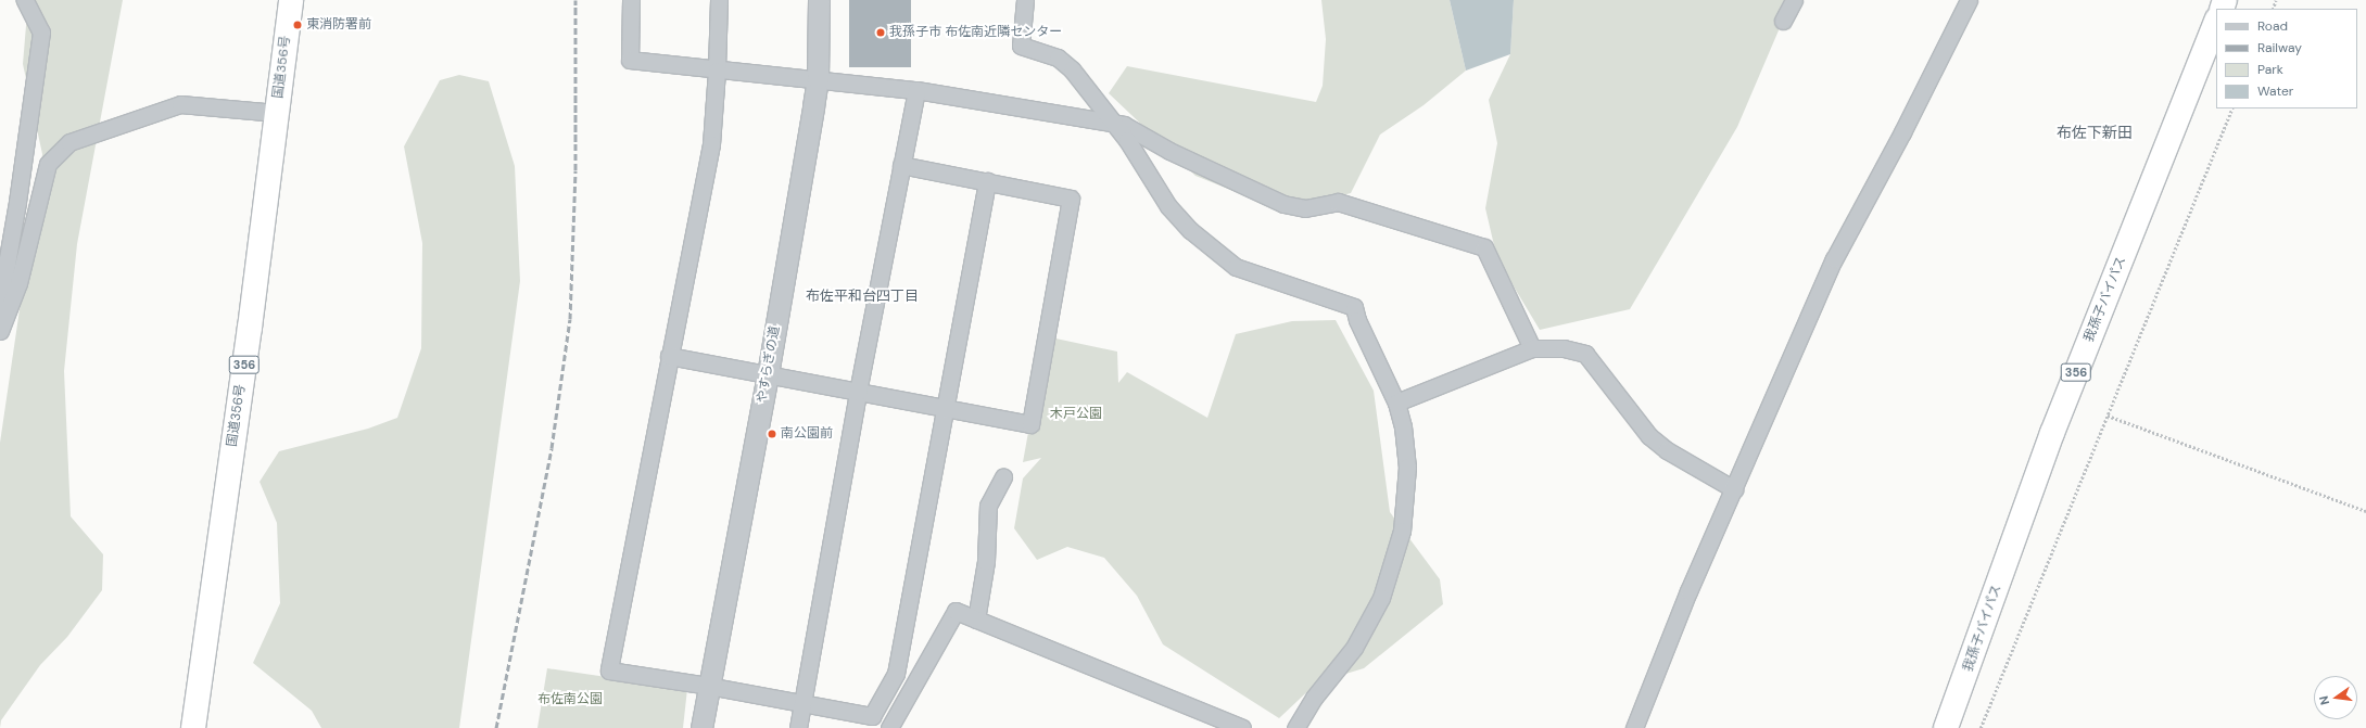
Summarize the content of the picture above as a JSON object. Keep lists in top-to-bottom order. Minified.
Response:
{"streets":{"highway":["国道356号","我孫子バイパス","356"],"street":["やすらぎの道"]},"districts":["布佐下新田","布佐平和台四丁目"],"parks":["木戸公園","布佐南公園"],"places":["東消防署前","我孫子市 布佐南近隣センター","南公園前"],"legend":["Road","Railway","Park","Water"],"north":"left"}
